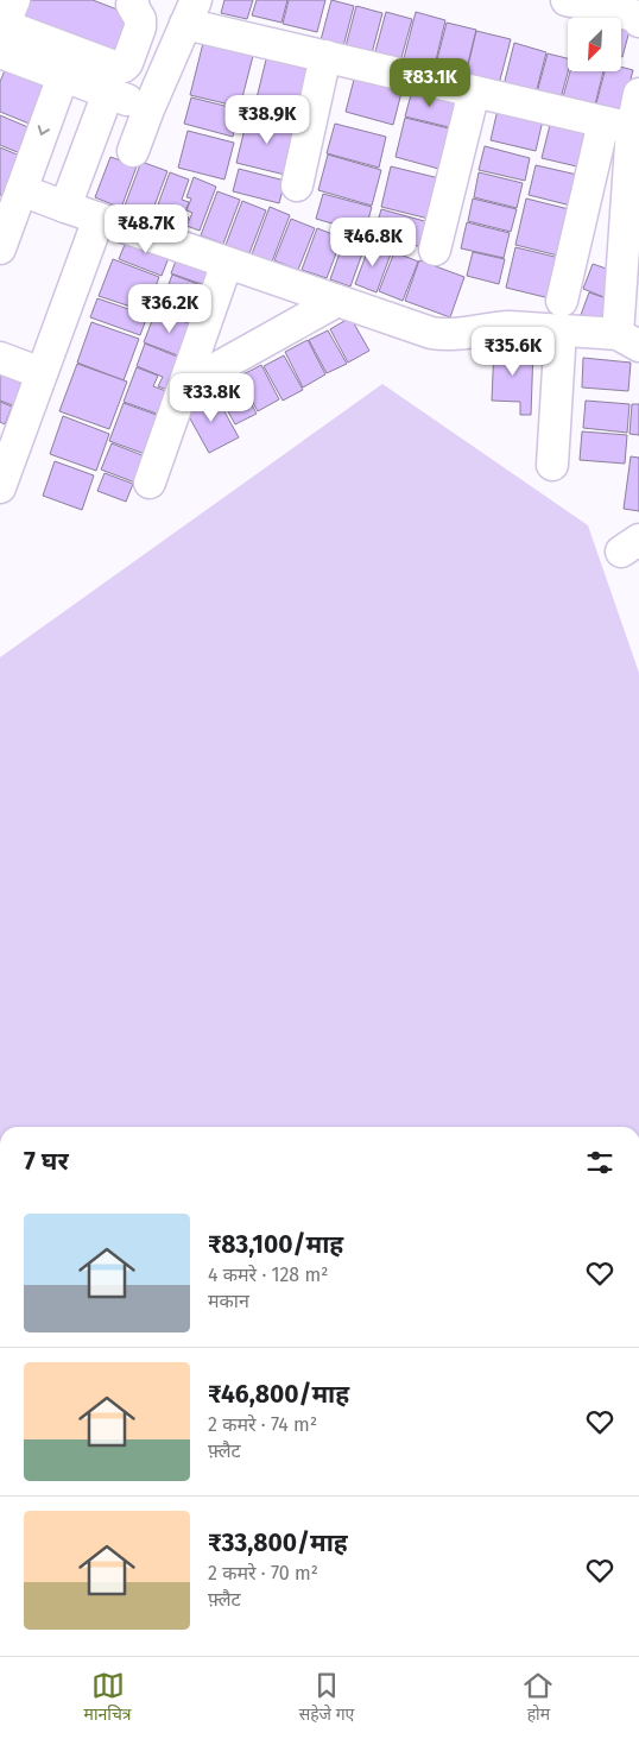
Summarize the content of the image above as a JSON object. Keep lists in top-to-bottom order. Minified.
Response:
{"north":"bottom left","page":{"price":["₹83.1K","₹38.9K","₹48.7K","₹46.8K","₹36.2K","₹35.6K","₹33.8K"],"heading":"7 घर","list":[{"name":"₹83,100/माह","note":"4 कमरे · 128 m² · मकान"},{"name":"₹46,800/माह","note":"2 कमरे · 74 m² · फ़्लैट"},{"name":"₹33,800/माह","note":"2 कमरे · 70 m² · फ़्लैट"}],"tabs":["मानचित्र","सहेजे गए","होम"]}}
